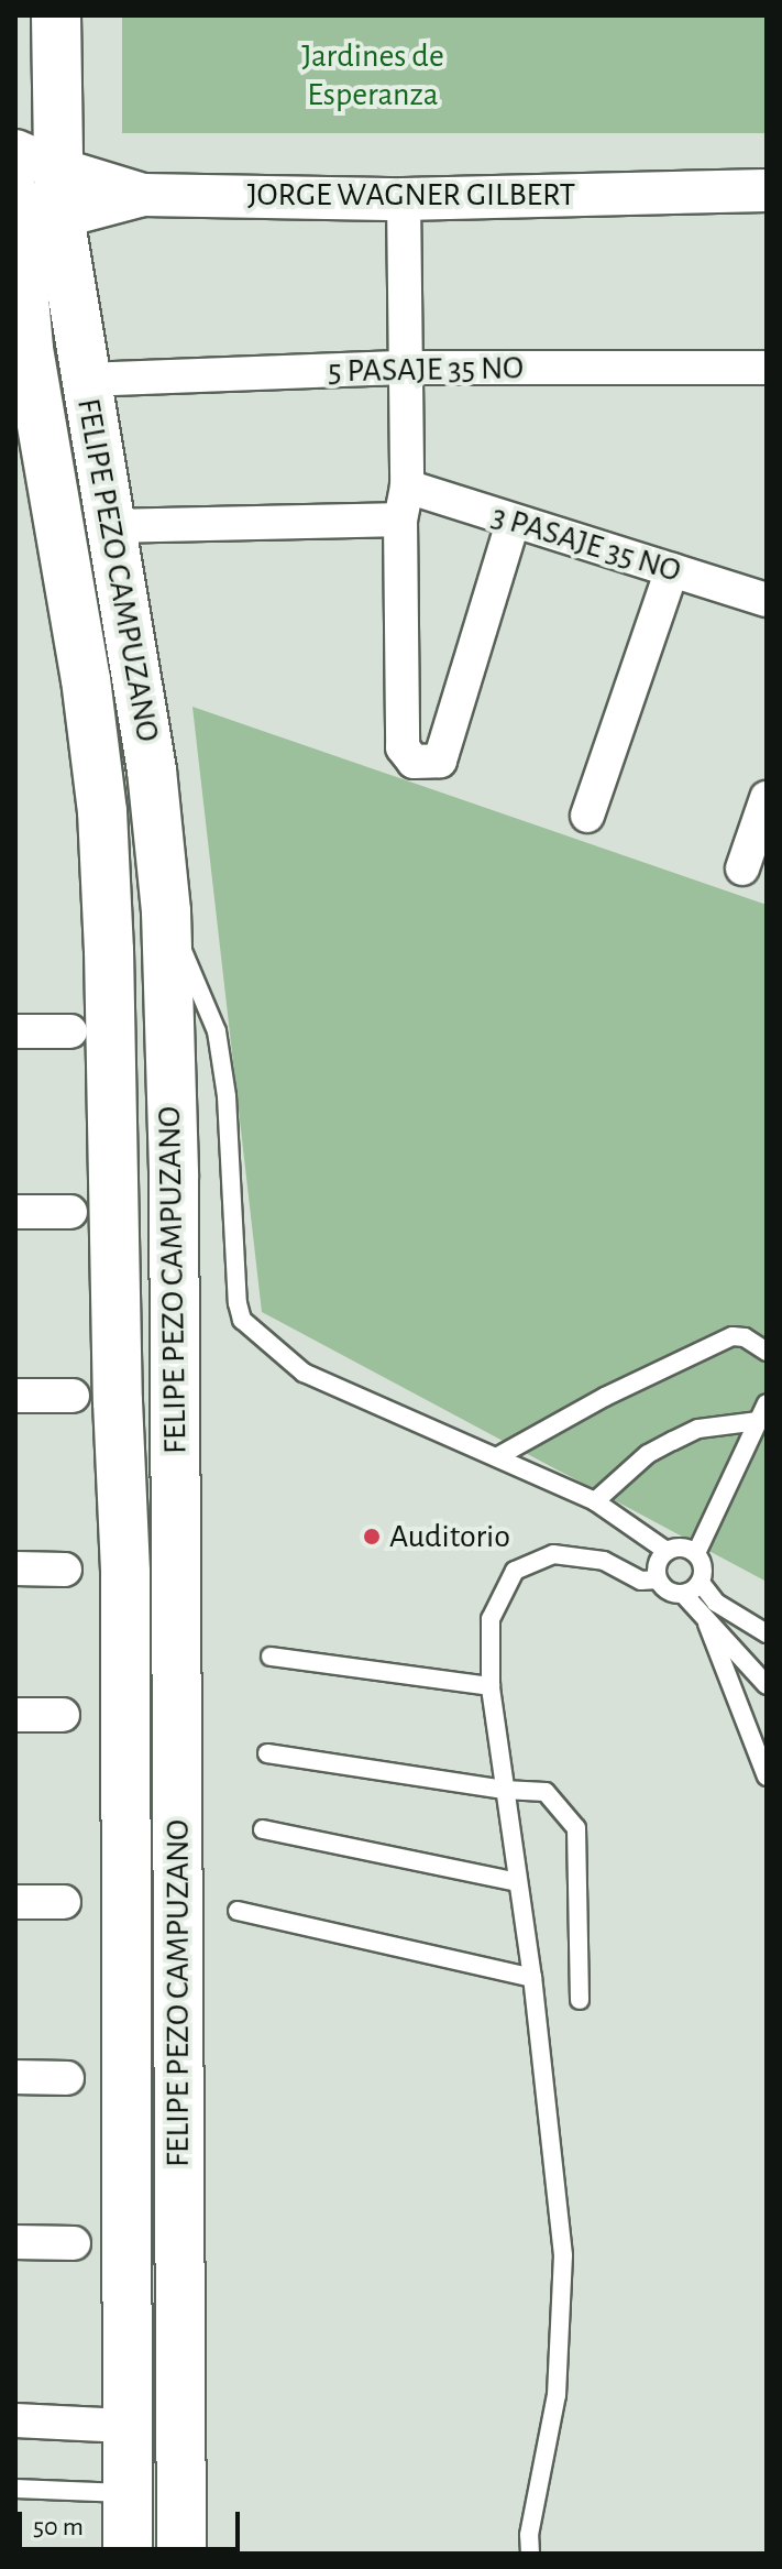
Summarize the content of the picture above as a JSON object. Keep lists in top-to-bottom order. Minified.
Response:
{"streets":{"main road":["FELIPE PEZO CAMPUZANO"],"street":["JORGE WAGNER GILBERT","5 PASAJE 35 NO","3 PASAJE 35 NO"]},"crossings":[["JORGE WAGNER GILBERT","FELIPE PEZO CAMPUZANO"],["5 PASAJE 35 NO","FELIPE PEZO CAMPUZANO"]],"parks":["Jardines de Esperanza"],"places":["Auditorio"],"scale_bar":"50 m"}
